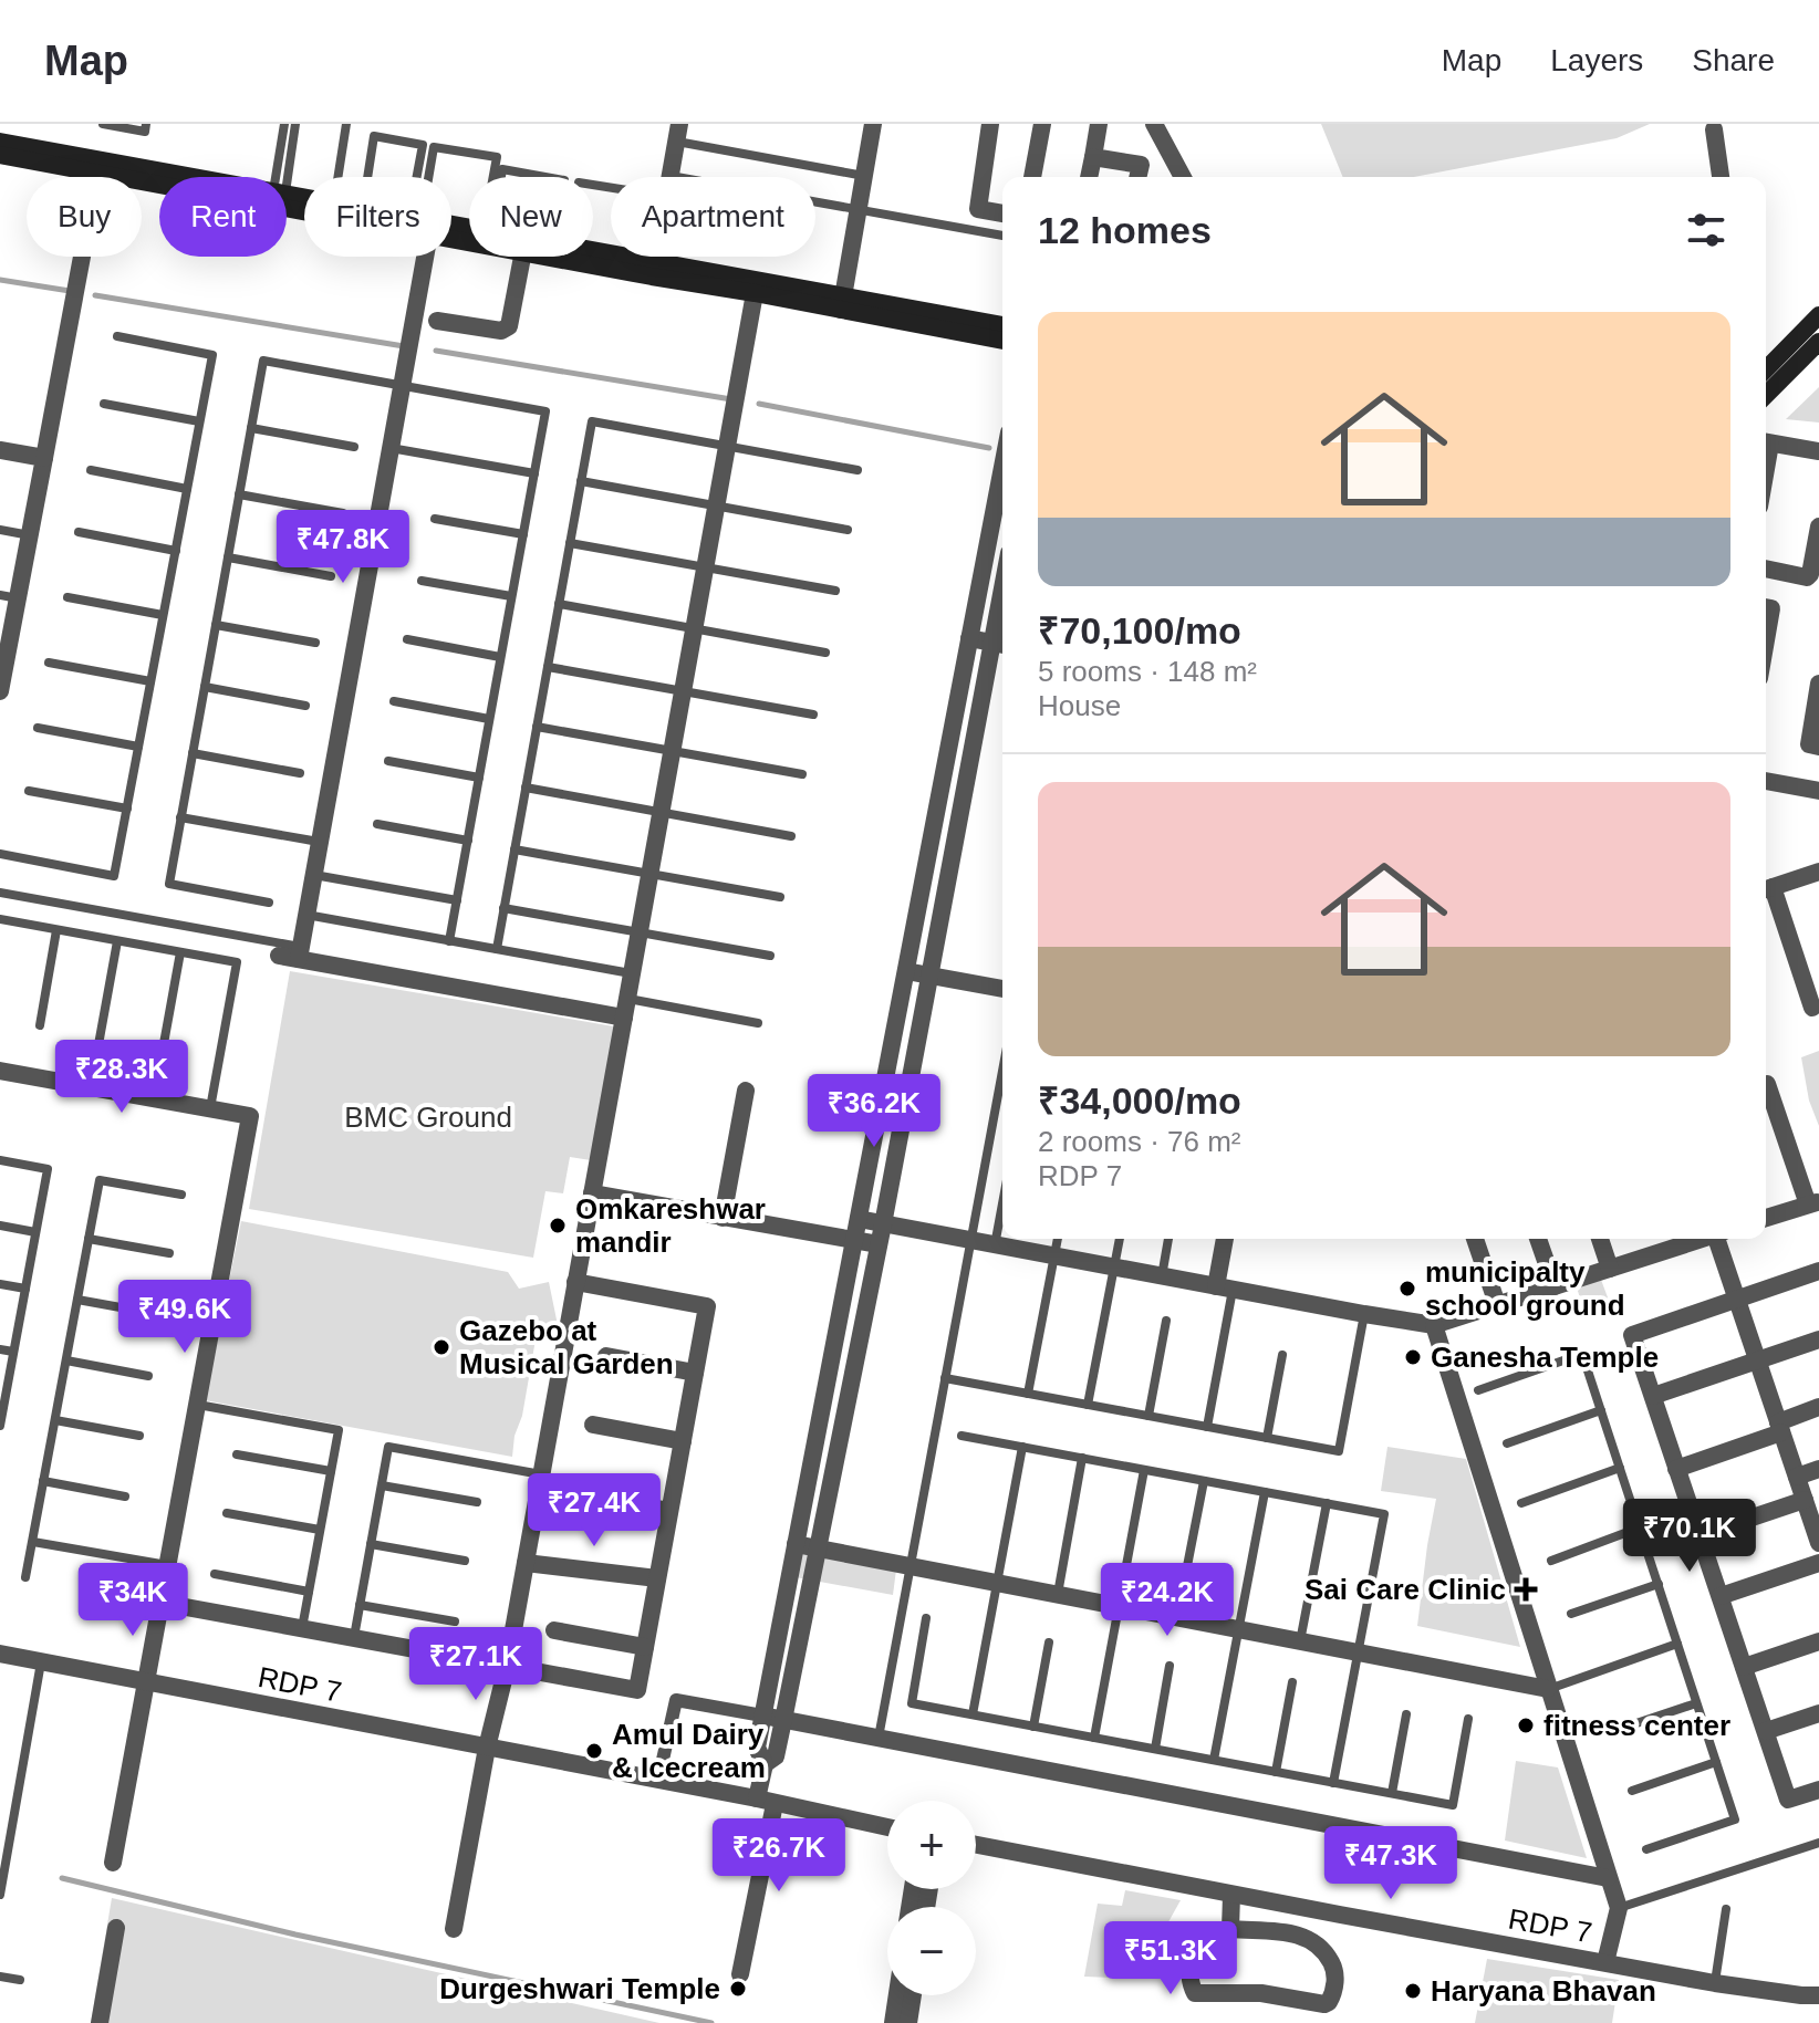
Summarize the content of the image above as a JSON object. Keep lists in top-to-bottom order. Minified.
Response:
{"streets":{"street":["RDP 7"]},"parks":["BMC Ground"],"places":{"other":["Omkareshwar mandir","municipalty school ground","Gazebo at Musical Garden","Ganesha Temple","fitness center","Amul Dairy & Icecream","Durgeshwari Temple","Haryana Bhavan"],"health":["Sai Care Clinic"]},"page":{"header":"Map","nav":["Map","Layers","Share"],"chip":["Buy","Rent","Filters","New","Apartment"],"heading":"12 homes","list":[{"name":"₹70,100/mo","note":"5 rooms · 148 m² · House"},{"name":"₹34,000/mo","note":"2 rooms · 76 m² · RDP 7"}],"price":["₹47.8K","₹28.3K","₹36.2K","₹49.6K","₹27.4K","₹70.1K","₹34K","₹24.2K","₹27.1K","₹26.7K","₹47.3K","₹51.3K"],"map_buttons":["+","−"]}}
